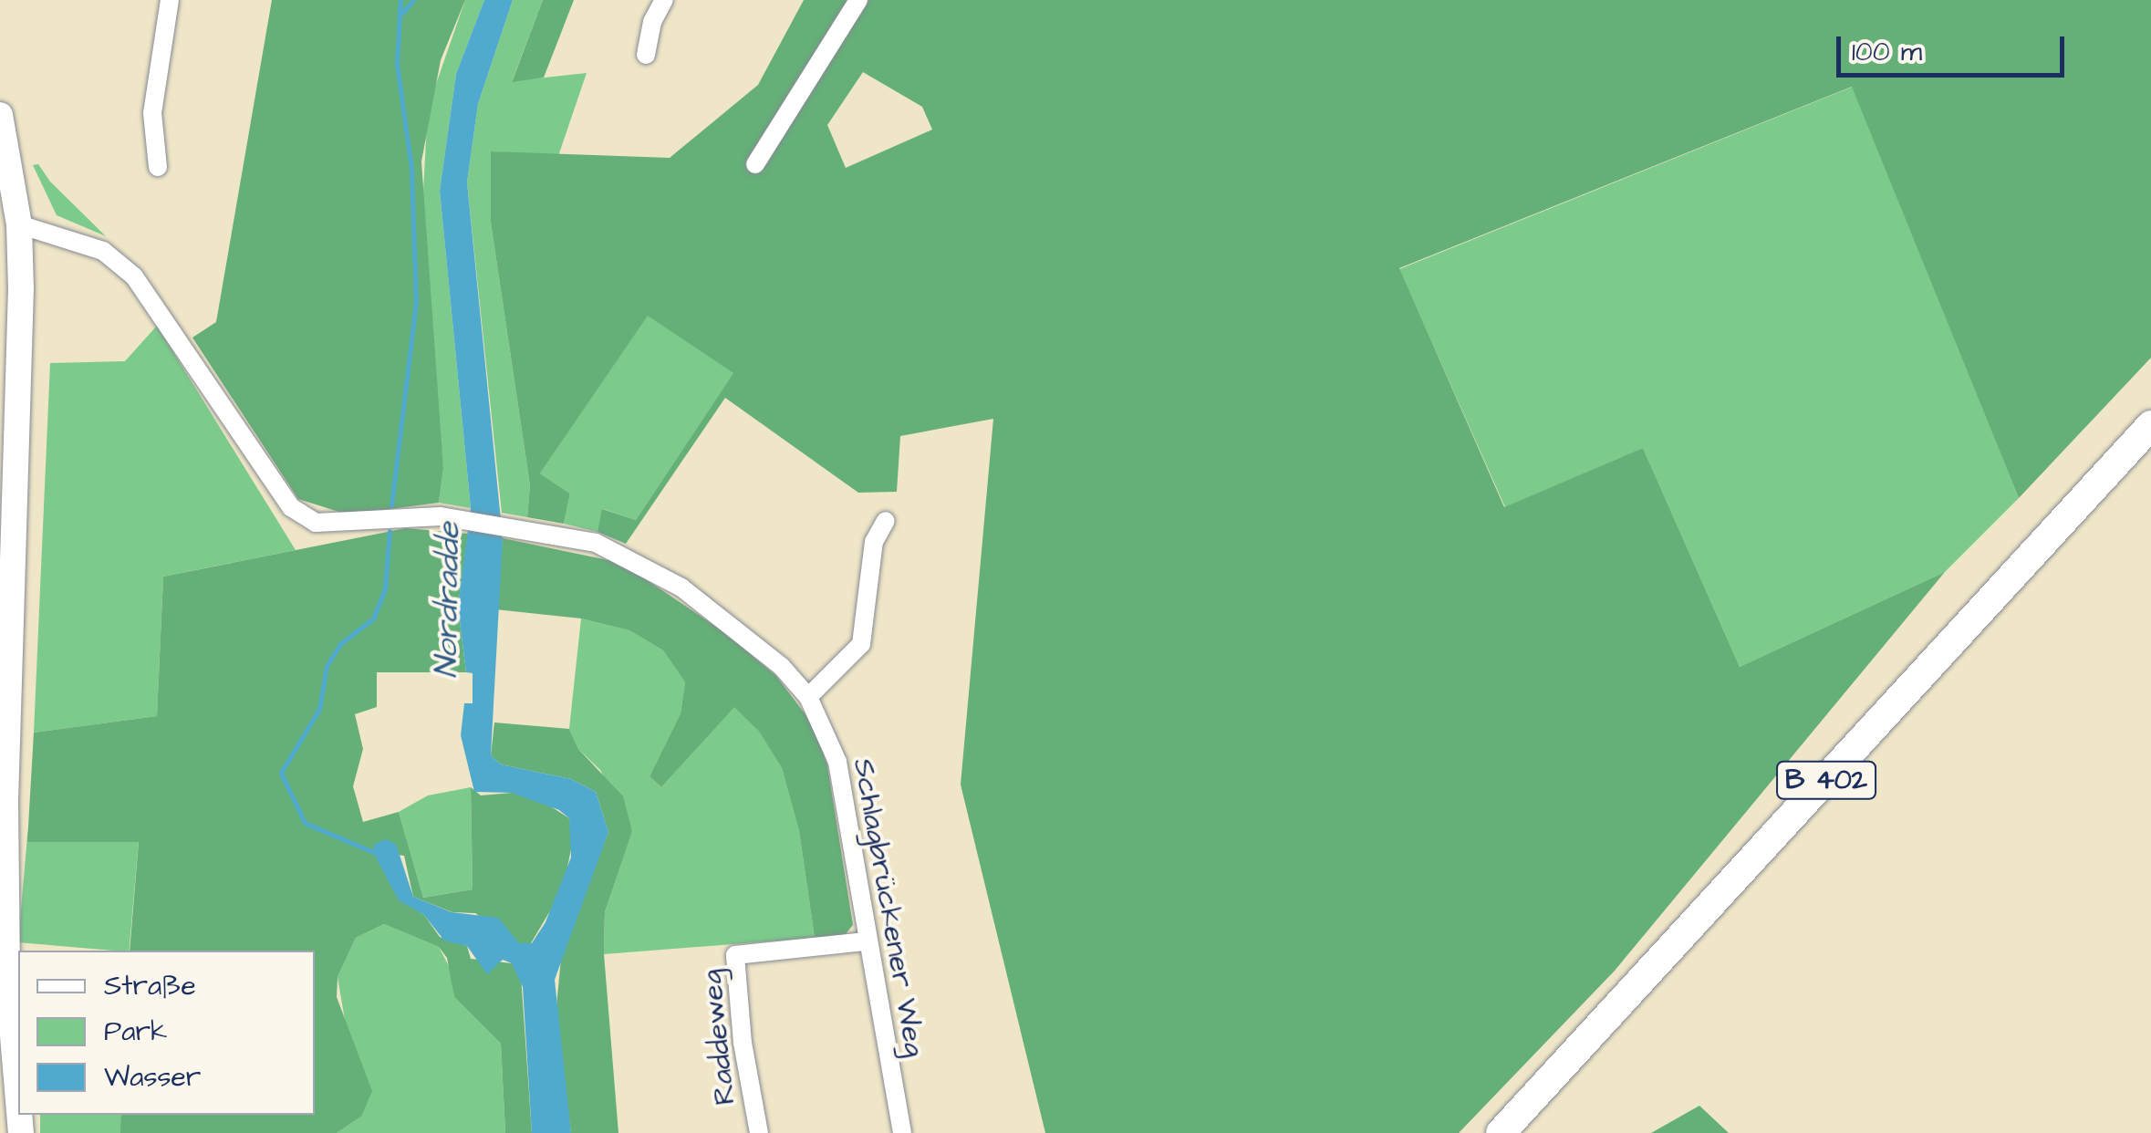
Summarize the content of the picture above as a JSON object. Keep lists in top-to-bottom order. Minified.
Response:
{"streets":{"main road":["B 402"],"street":["Schlagbrückener Weg","Raddeweg"]},"crossings":[["Schlagbrückener Weg","Raddeweg"]],"water":["Nordradde"],"legend":["Straße","Park","Wasser"],"scale_bar":"100 m"}
